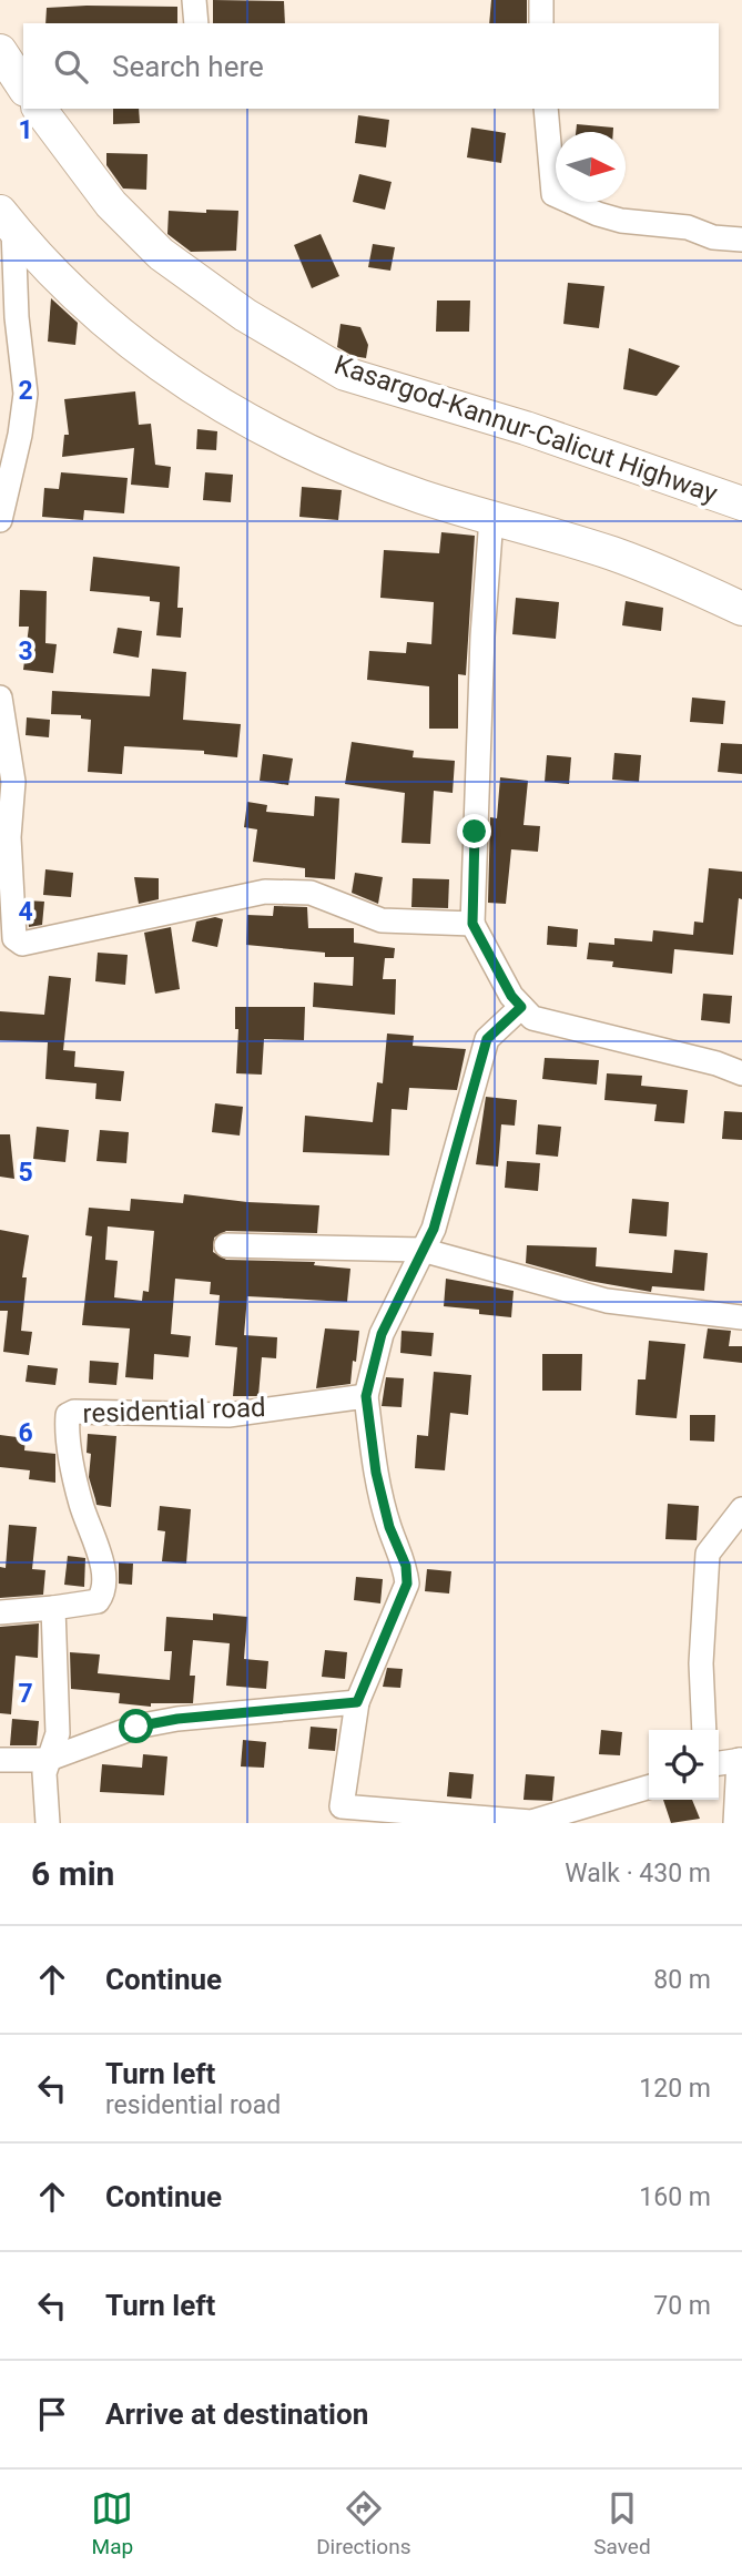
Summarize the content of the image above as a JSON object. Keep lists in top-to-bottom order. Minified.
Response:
{"streets":{"highway":["Kasargod-Kannur-Calicut Highway"],"street":["residential road"]},"north":"right","page":{"search":"Search here","heading":["6 min","Walk · 430 m"],"list":[["Continue","80 m"],["Turn left","residential road","120 m"],["Continue","160 m"],["Turn left","70 m"],"Arrive at destination"],"nav":["Map","Directions","Saved"]},"grid":{"rows":["1","2","3","4","5","6","7"]}}
